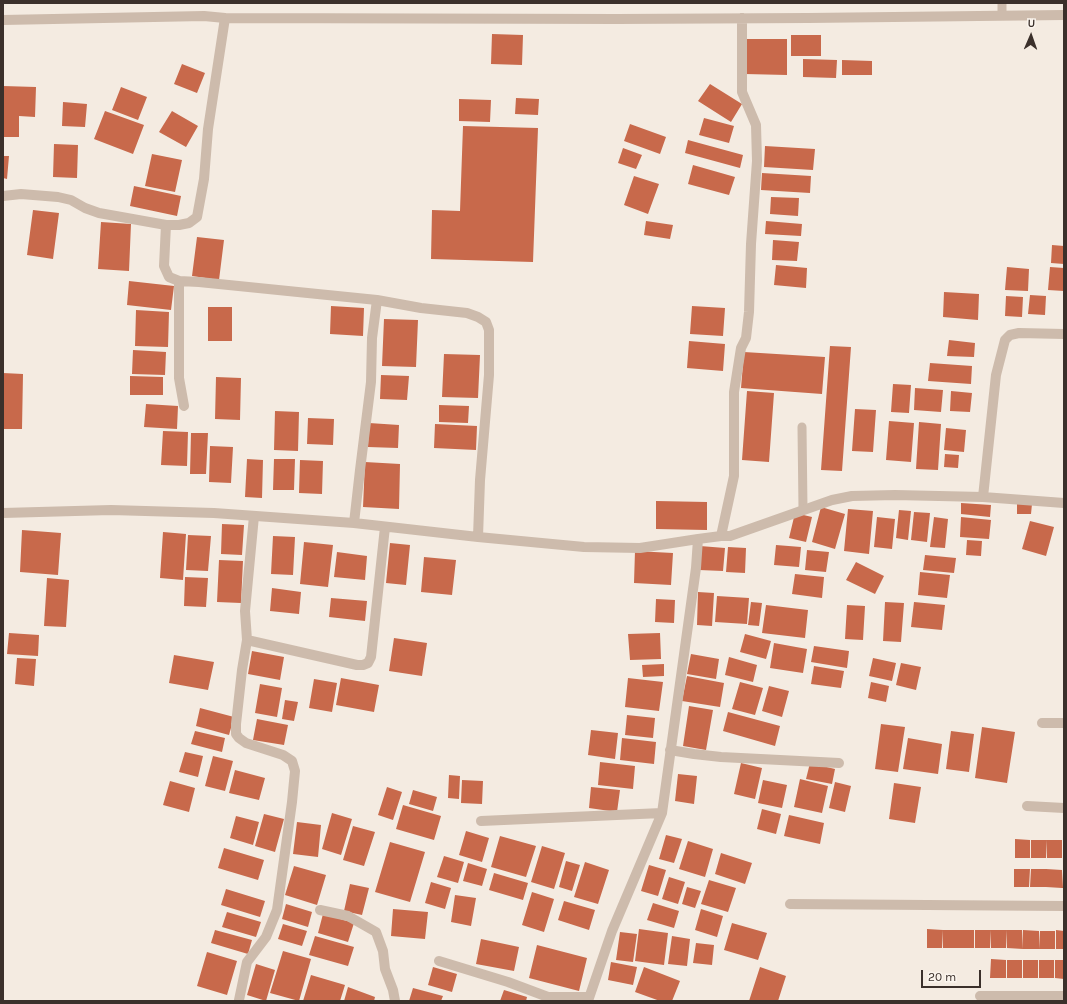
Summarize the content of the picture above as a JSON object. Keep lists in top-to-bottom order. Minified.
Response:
{"scale_bar":"20 m","north":"top"}
